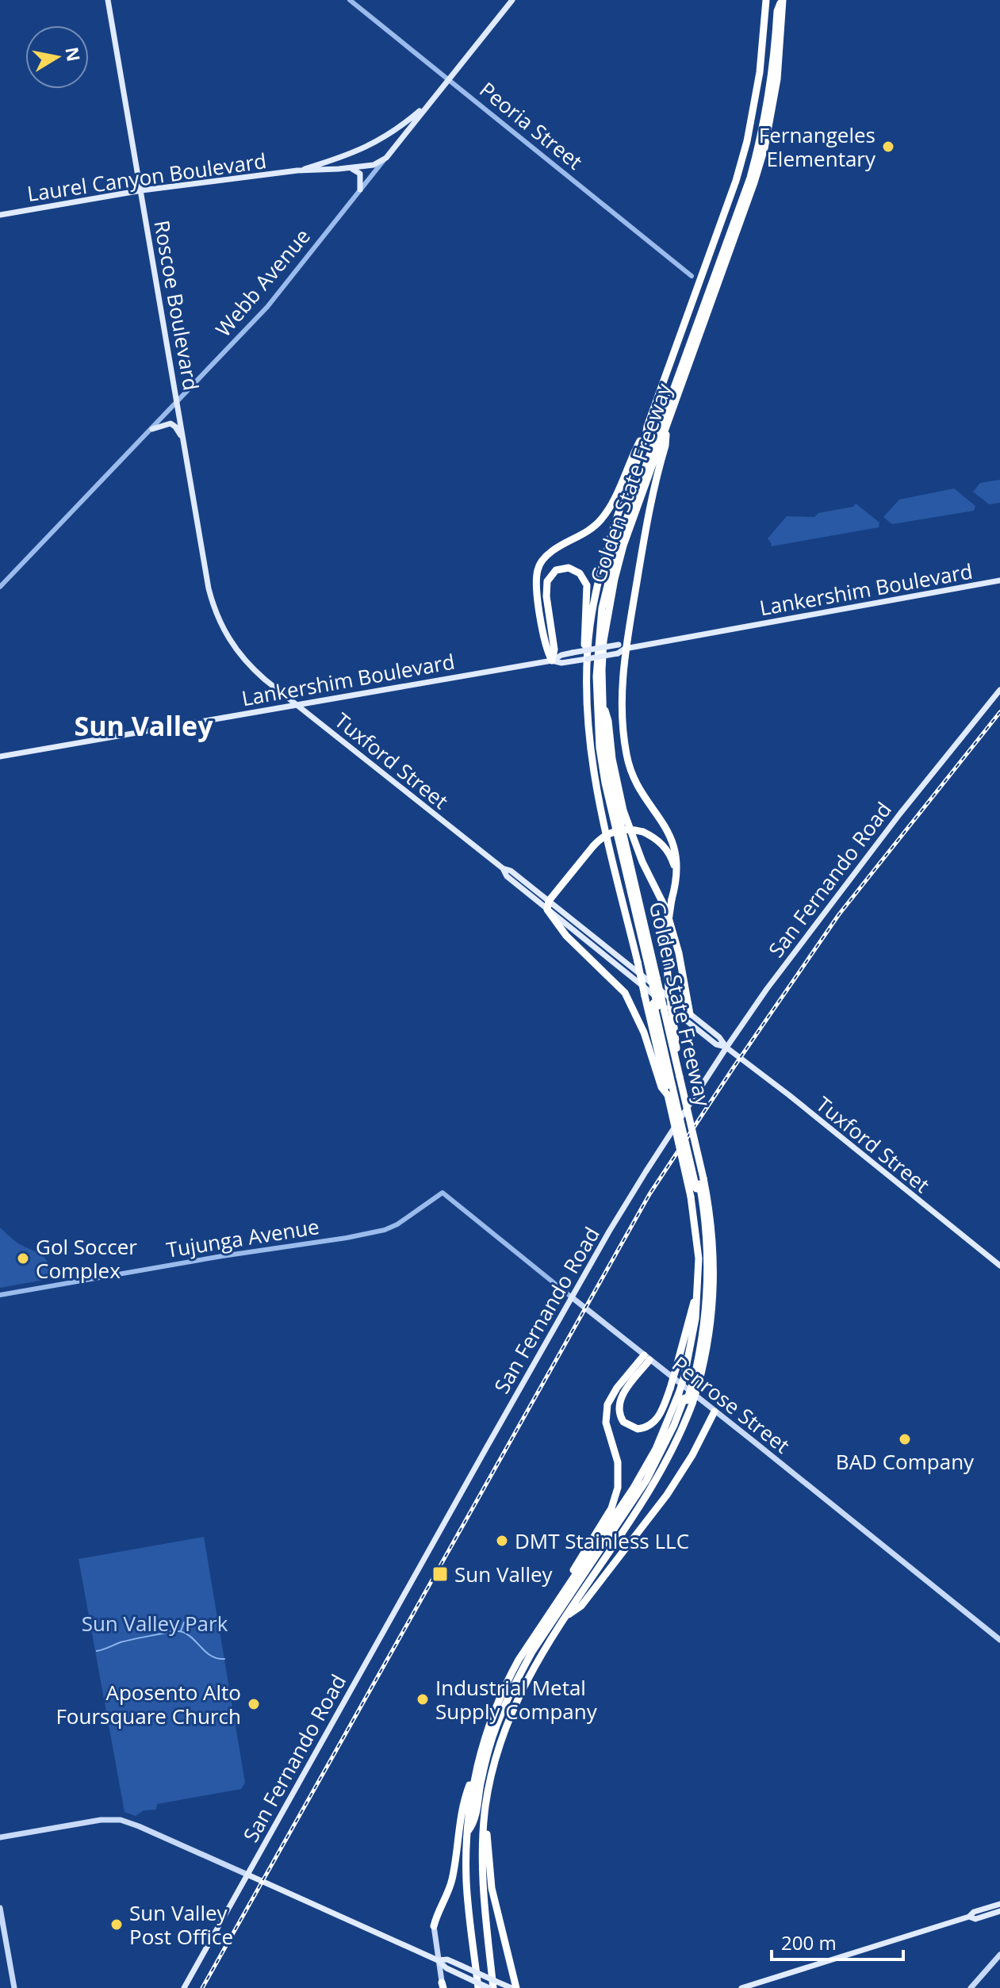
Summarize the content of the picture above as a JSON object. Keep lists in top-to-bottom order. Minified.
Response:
{"streets":{"highway":["Golden State Freeway"],"main road":["Laurel Canyon Boulevard","Roscoe Boulevard","Lankershim Boulevard","Tuxford Street","San Fernando Road","Penrose Street"],"street":["Peoria Street","Webb Avenue","Tujunga Avenue"]},"crossings":[["Peoria Street","Laurel Canyon Boulevard"],["Laurel Canyon Boulevard","Webb Avenue"],["Laurel Canyon Boulevard","Roscoe Boulevard"],["Webb Avenue","Roscoe Boulevard"],["Roscoe Boulevard","Tuxford Street"],["Lankershim Boulevard","Tuxford Street"],["Tuxford Street","San Fernando Road"],["San Fernando Road","Penrose Street"],["Tujunga Avenue","Penrose Street"]],"districts":["Sun Valley"],"parks":["Sun Valley Park"],"places":{"other":["Fernangeles Elementary","Gol Soccer Complex","BAD Company","DMT Stainless LLC","Industrial Metal Supply Company","Aposento Alto Foursquare Church","Sun Valley Post Office"],"transit":["Sun Valley"]},"scale_bar":"200 m","north":"right"}
